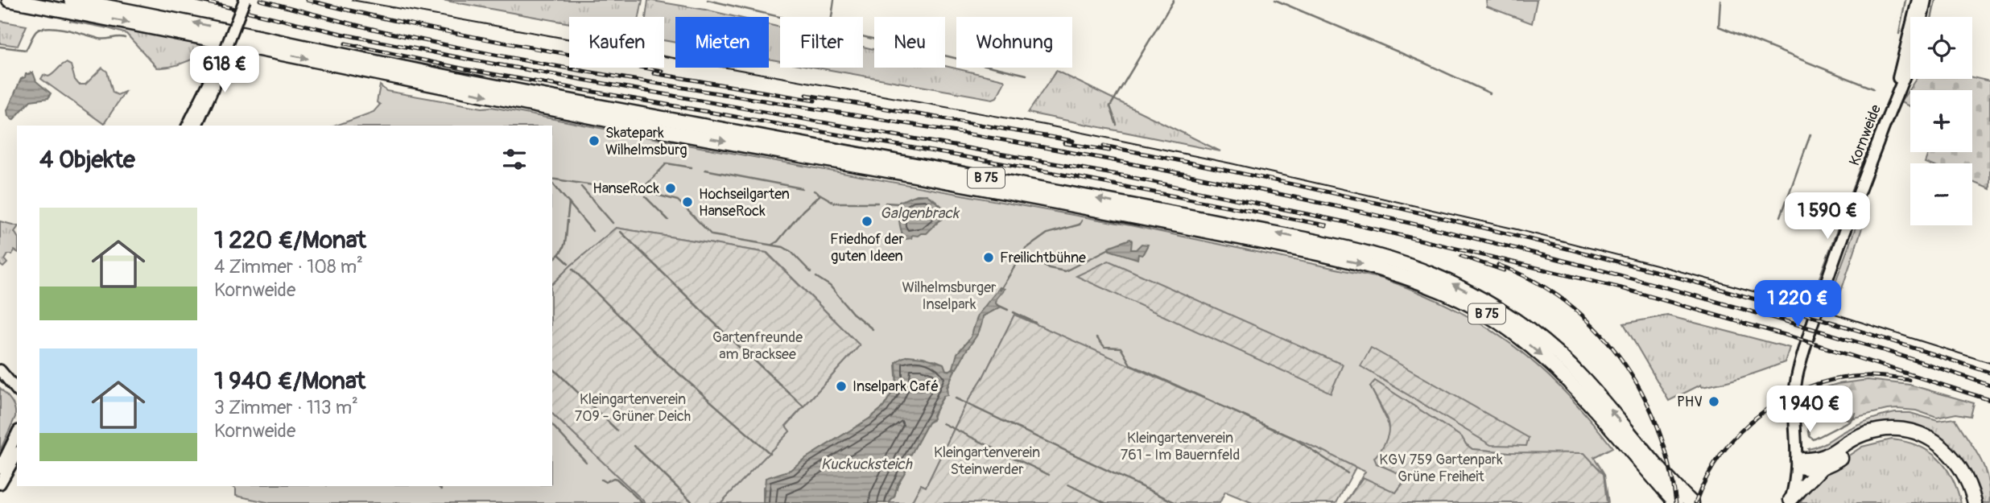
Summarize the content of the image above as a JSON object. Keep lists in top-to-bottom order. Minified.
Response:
{"streets":{"highway":["B 75"],"main road":["Kornweide"]},"water":["Galgenbrack","Kuckucksteich"],"parks":["Wilhelmsburger Inselpark","Gartenfreunde am Bracksee","Kleingartenverein 709 - Grüner Deich","Kleingartenverein 761 - Im Bauernfeld","Kleingartenverein Steinwerder","KGV 759 Gartenpark Grüne Freiheit"],"places":["Skatepark Wilhelmsburg","HanseRock","Hochseilgarten HanseRock","Friedhof der guten Ideen","Freilichtbühne","Inselpark Café","PHV"],"page":{"map_buttons":["+","−"],"chip":["Kaufen","Mieten","Filter","Neu","Wohnung"],"price":["618 €","1 590 €","1 220 €","1 940 €"],"heading":"4 Objekte","list":[{"name":"1 220 €/Monat","note":"4 Zimmer · 108 m² · Kornweide"},{"name":"1 940 €/Monat","note":"3 Zimmer · 113 m² · Kornweide"}]}}
